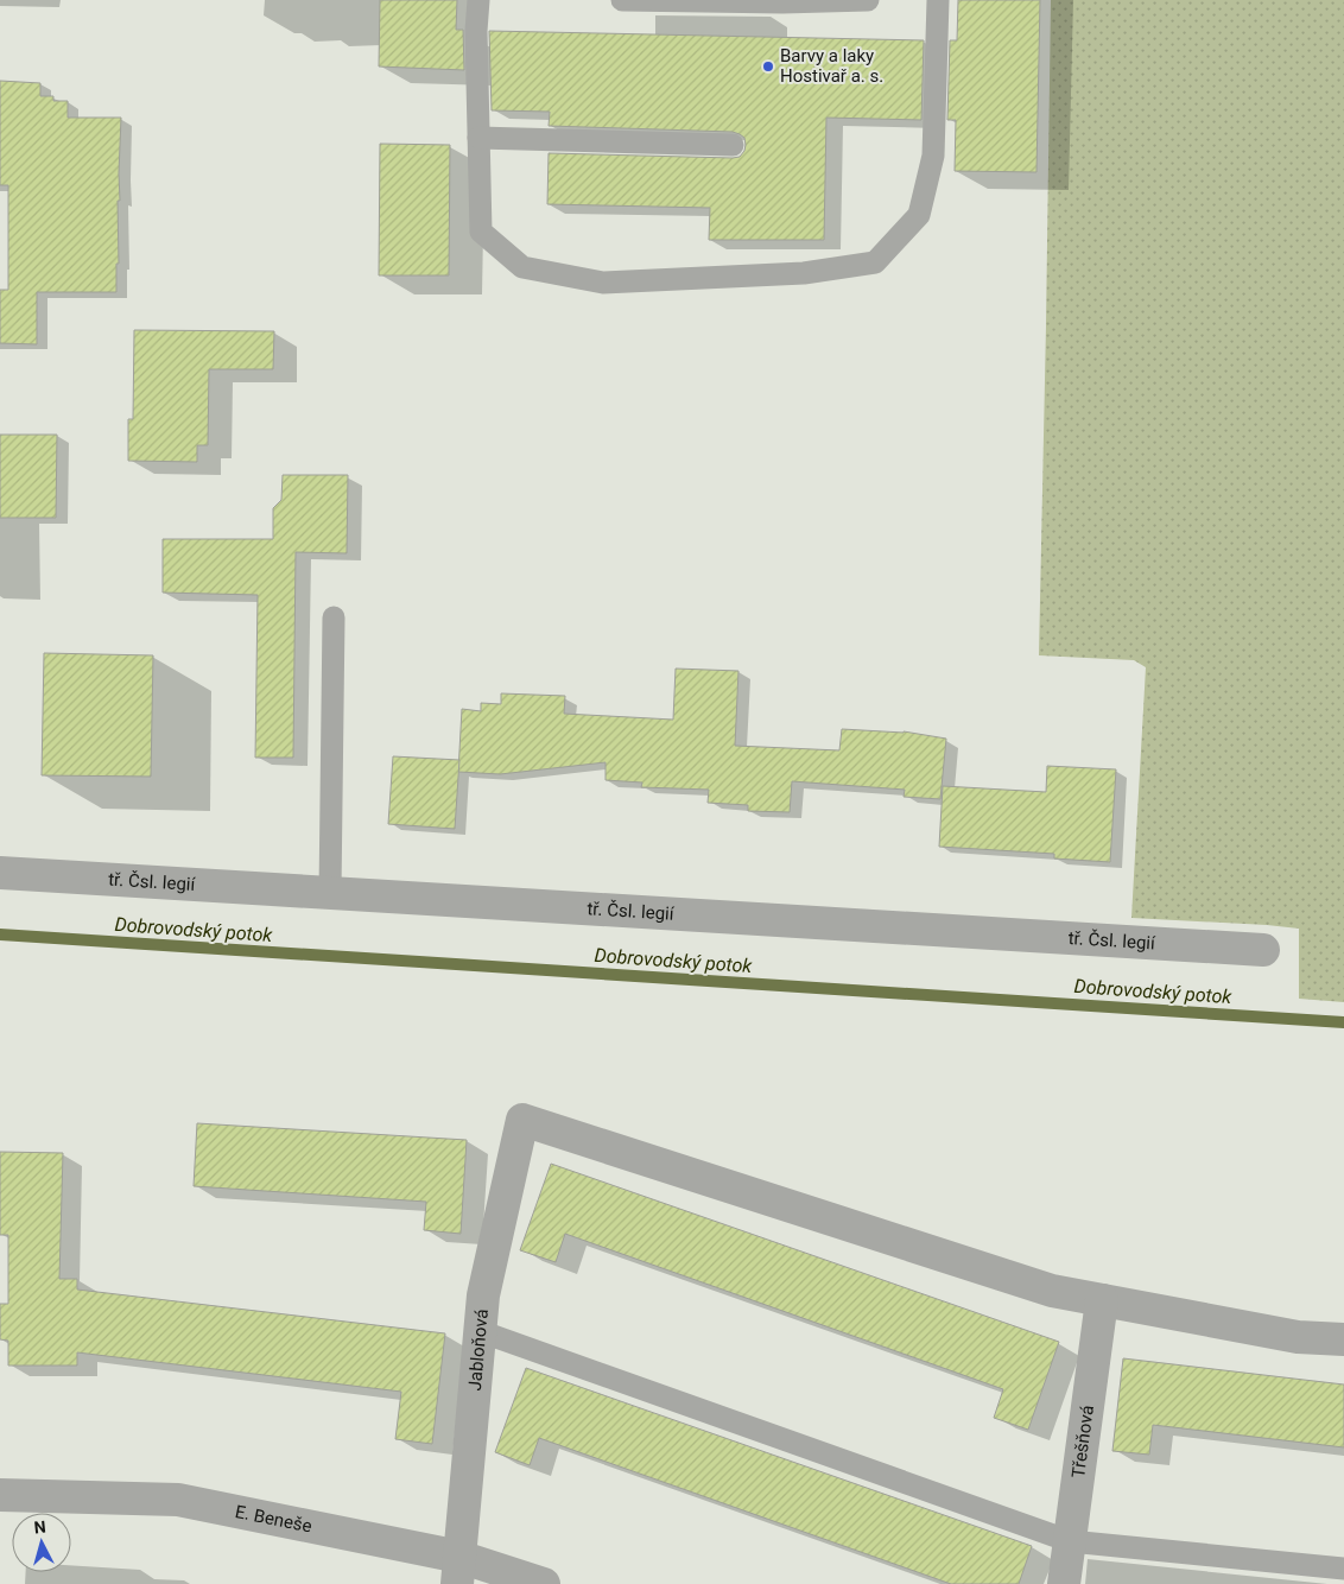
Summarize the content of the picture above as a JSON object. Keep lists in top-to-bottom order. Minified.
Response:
{"streets":{"street":["tř. Čsl. legií","Jabloňová","Třešňová","E. Beneše"]},"crossings":[["Jabloňová","Třešňová"],["Jabloňová","E. Beneše"]],"water":["Dobrovodský potok"],"places":["Barvy a laky Hostivař a. s."],"north":"top"}
